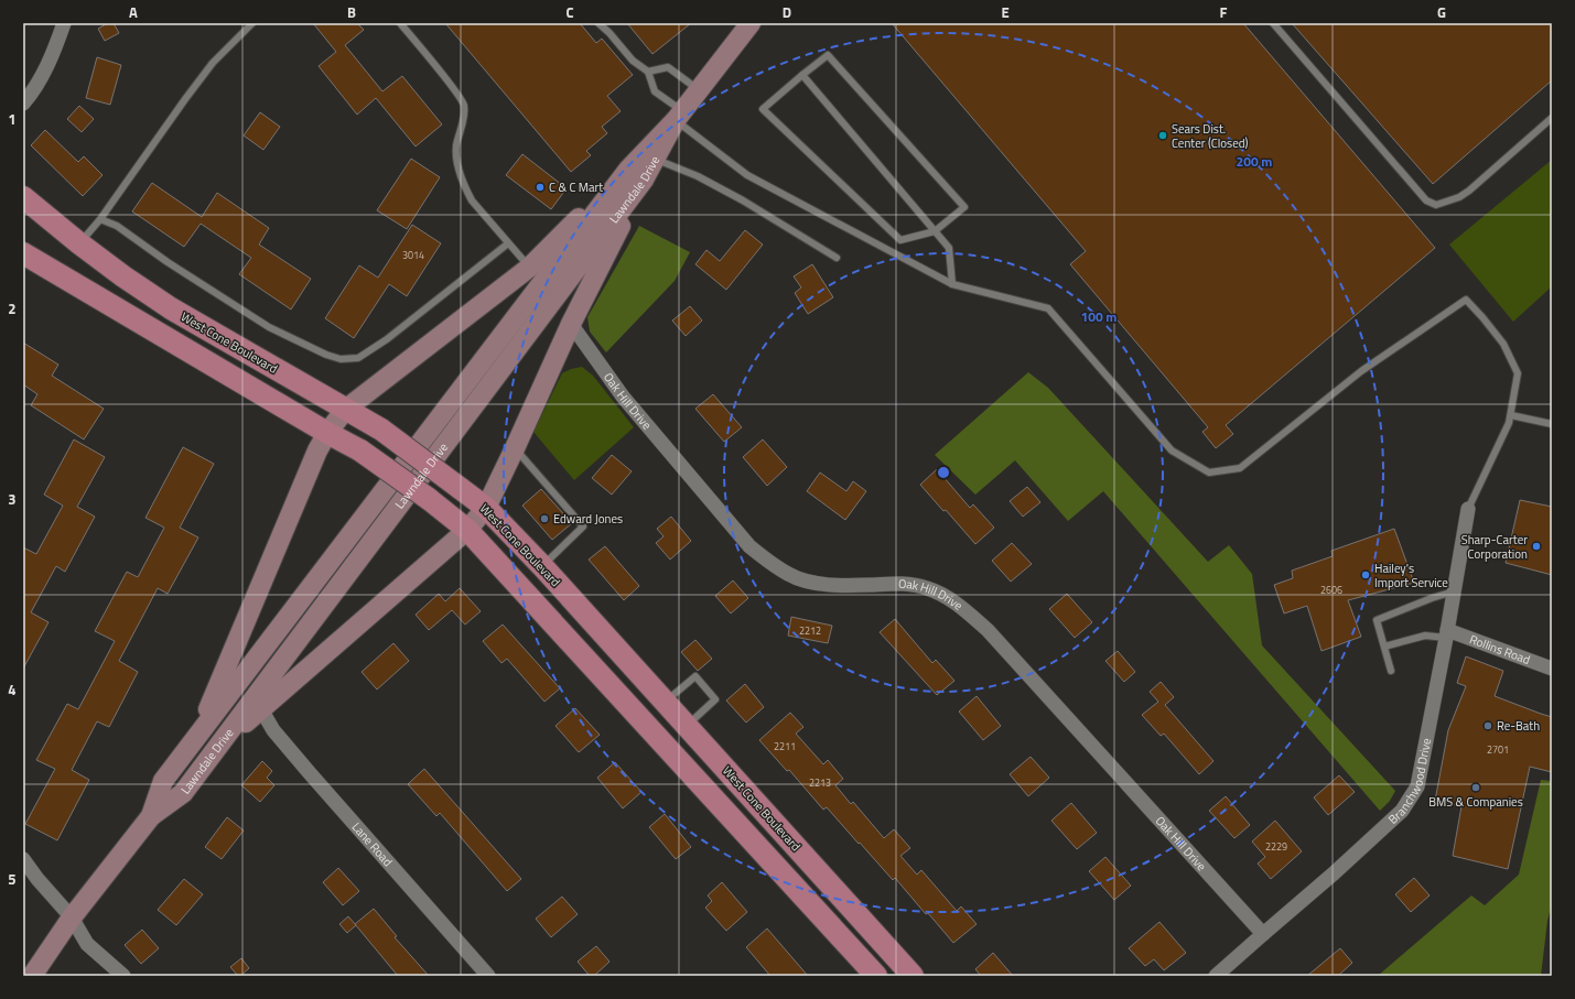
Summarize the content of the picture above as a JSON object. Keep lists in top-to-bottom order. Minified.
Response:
{"streets":{"main road":["Lawndale Drive","West Cone Boulevard"],"street":["Oak Hill Drive","Rollins Road","Branchwood Drive","Lane Road"]},"crossings":[["Oak Hill Drive","Branchwood Drive"],["Rollins Road","Branchwood Drive"]],"places":["Sears Dist. Center (Closed)","C & C Mart","Edward Jones","Sharp-Carter Corporation","Hailey's Import Service","Re-Bath","BMS & Companies"],"house_numbers":["3014","2606","2212","2211","2701","2213","2229"],"grid":{"columns":["A","B","C","D","E","F","G"],"rows":["1","2","3","4","5"]},"rings":["200 m","100 m"]}
